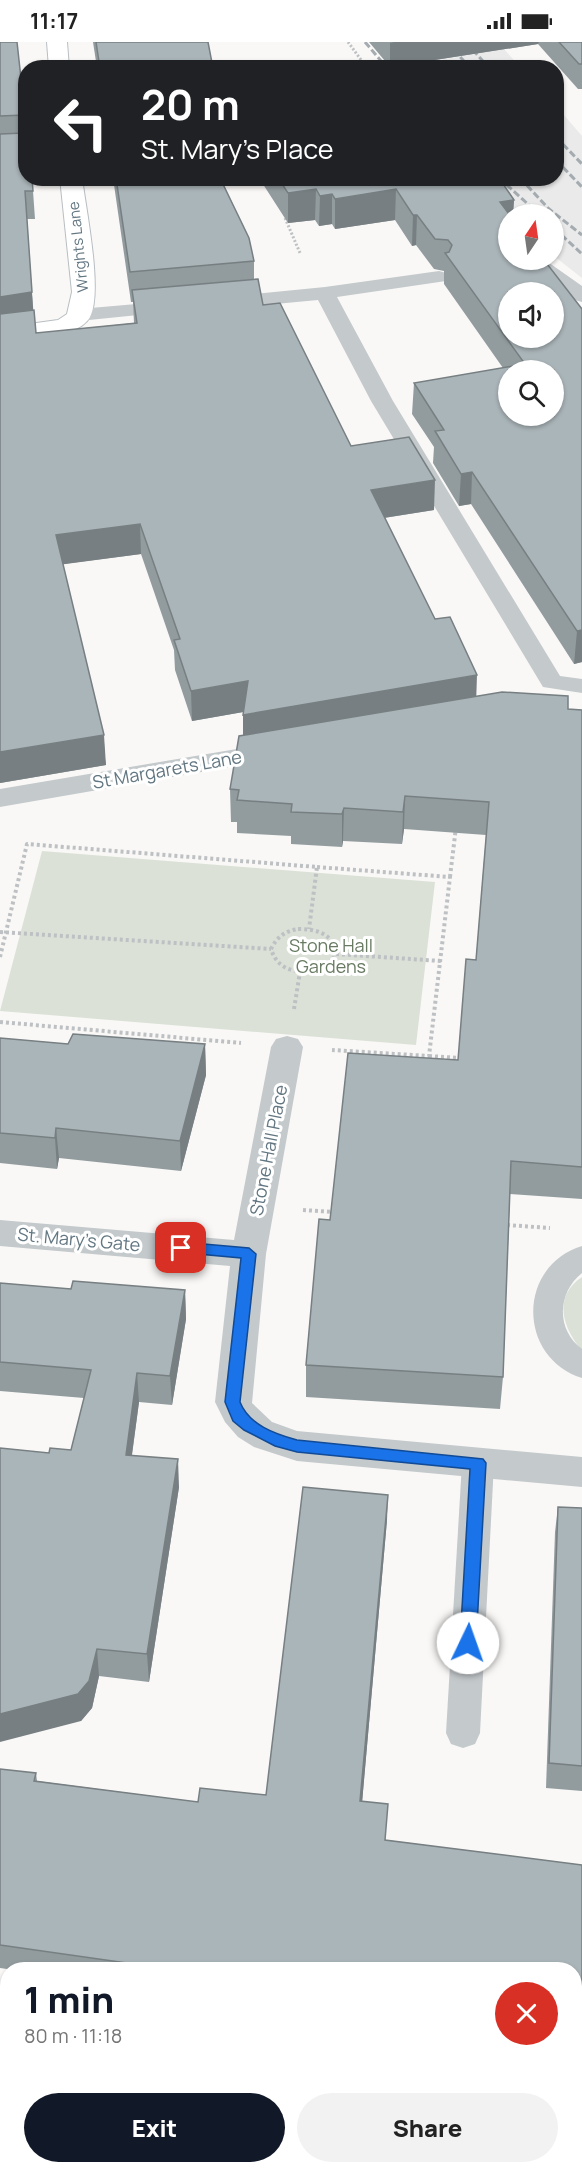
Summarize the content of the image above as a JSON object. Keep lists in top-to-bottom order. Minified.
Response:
{"streets":{"street":["Wrights Lane","St Margarets Lane","Stone Hall Place","St. Mary's Gate"]},"crossings":[["Stone Hall Place","St. Mary's Gate"]],"parks":["Stone Hall Gardens"],"north":"top","page":{"status":"11:17","turn":["20 m","St. Mary's Place"],"heading":["1 min","80 m · 11:18"],"buttons":["Exit","Share"]}}
